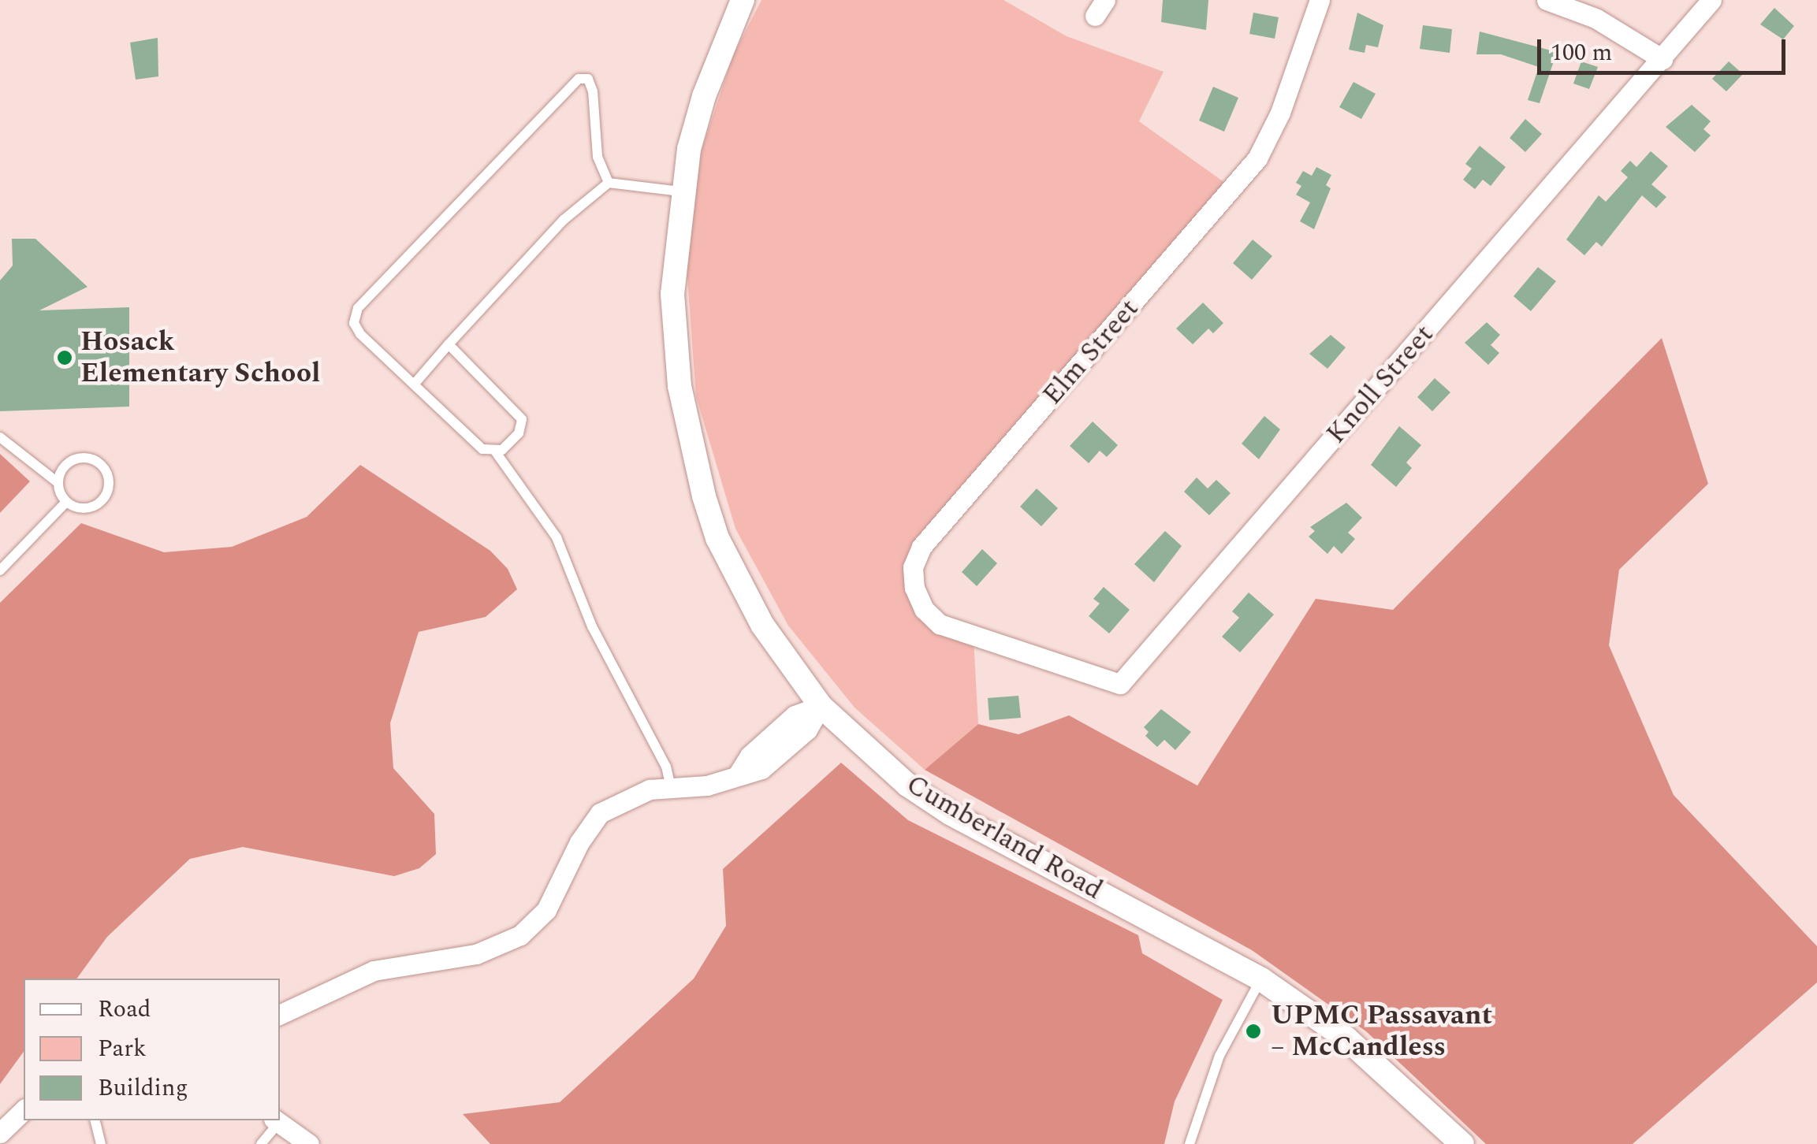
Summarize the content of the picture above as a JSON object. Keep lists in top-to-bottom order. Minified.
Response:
{"streets":{"street":["Elm Street","Knoll Street","Cumberland Road"]},"crossings":[["Elm Street","Knoll Street"]],"places":["Hosack Elementary School","UPMC Passavant – McCandless"],"legend":["Road","Park","Building"],"scale_bar":"100 m"}
